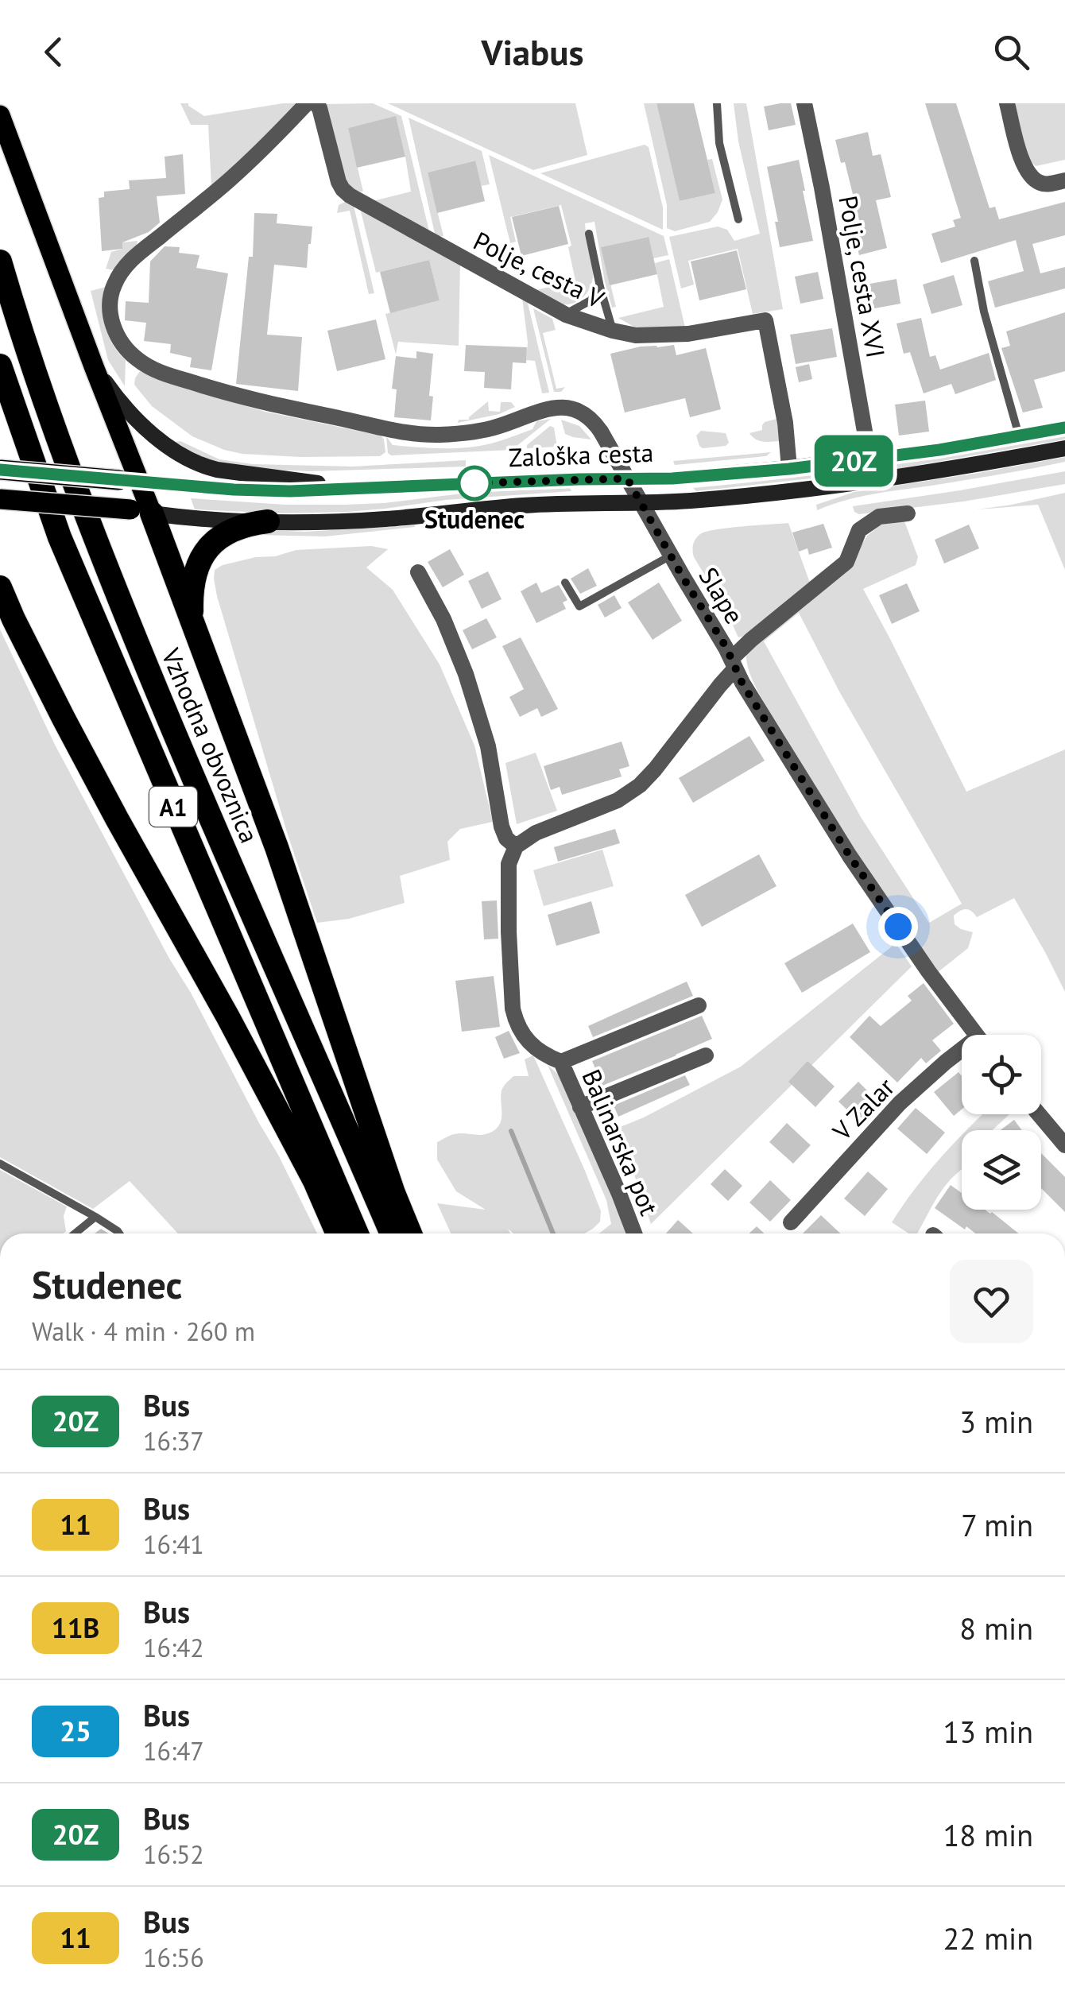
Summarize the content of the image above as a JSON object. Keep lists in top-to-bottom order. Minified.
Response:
{"streets":{"highway":["Vzhodna obvoznica","A1"],"main road":["Zaloška cesta"],"street":["Polje, cesta V","Polje, cesta XVI","Slape","V Zalar","Balinarska pot"]},"crossings":[["Polje, cesta V","Zaloška cesta"],["Polje, cesta XVI","Zaloška cesta"],["Zaloška cesta","Slape"]],"places":["Studenec"],"lines":["bus line 20Z"],"page":{"header":"Viabus","on_map":"20Z","heading":["Studenec","Walk · 4 min · 260 m"],"list":[{"mark":"20Z","name":"Bus","note":"16:37","value":"3 min"},{"mark":"11","name":"Bus","note":"16:41","value":"7 min"},{"mark":"11B","name":"Bus","note":"16:42","value":"8 min"},{"mark":"25","name":"Bus","note":"16:47","value":"13 min"},{"mark":"20Z","name":"Bus","note":"16:52","value":"18 min"},{"mark":"11","name":"Bus","note":"16:56","value":"22 min"}]}}
